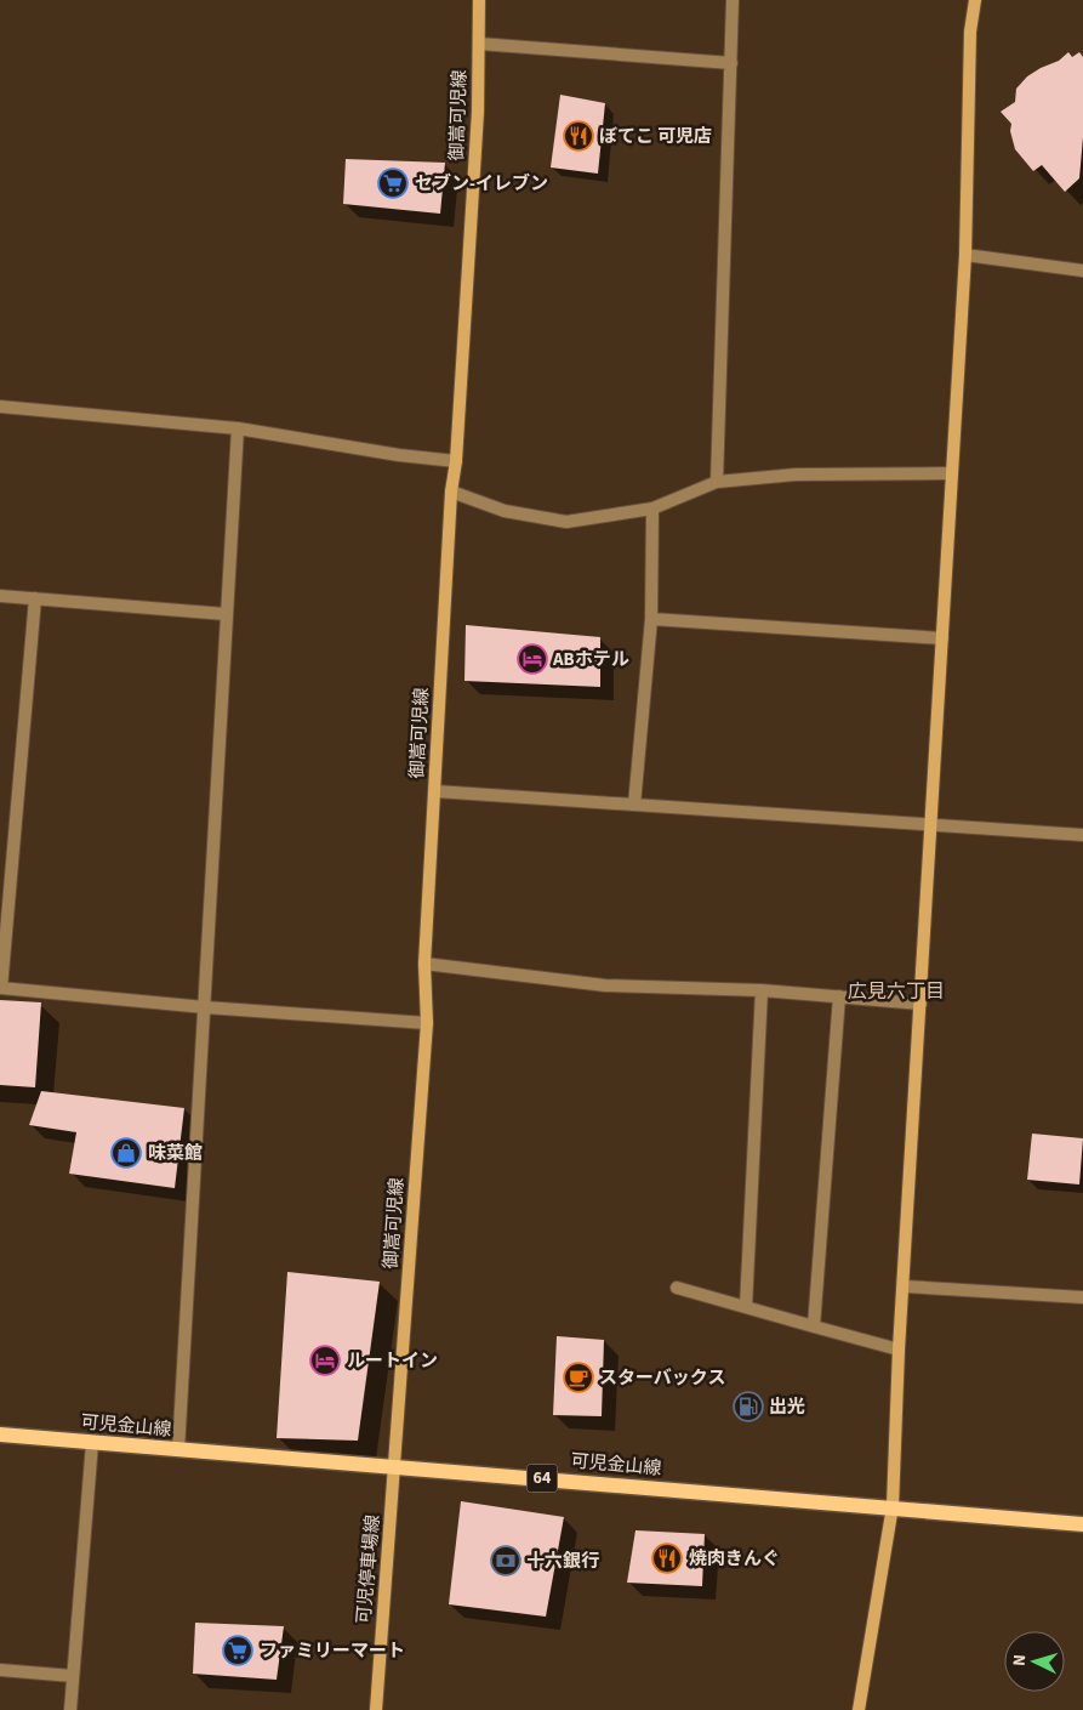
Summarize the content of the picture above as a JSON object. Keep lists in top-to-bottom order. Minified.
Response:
{"streets":{"main road":["可児金山線","64"],"street":["御嵩可児線","可児停車場線"]},"crossings":[["御嵩可児線","可児金山線"],["御嵩可児線","可児停車場線"],["可児金山線","可児停車場線"]],"districts":["広見六丁目"],"places":{"restaurant":["ぼてこ 可児店","焼肉きんぐ"],"supermarket":["セブン-イレブン","ファミリーマート"],"hotel":["ABホテル","ルートイン"],"shop":["味菜館"],"cafe":["スターバックス"],"fuel station":["出光"],"bank":["十六銀行"]},"north":"left"}
